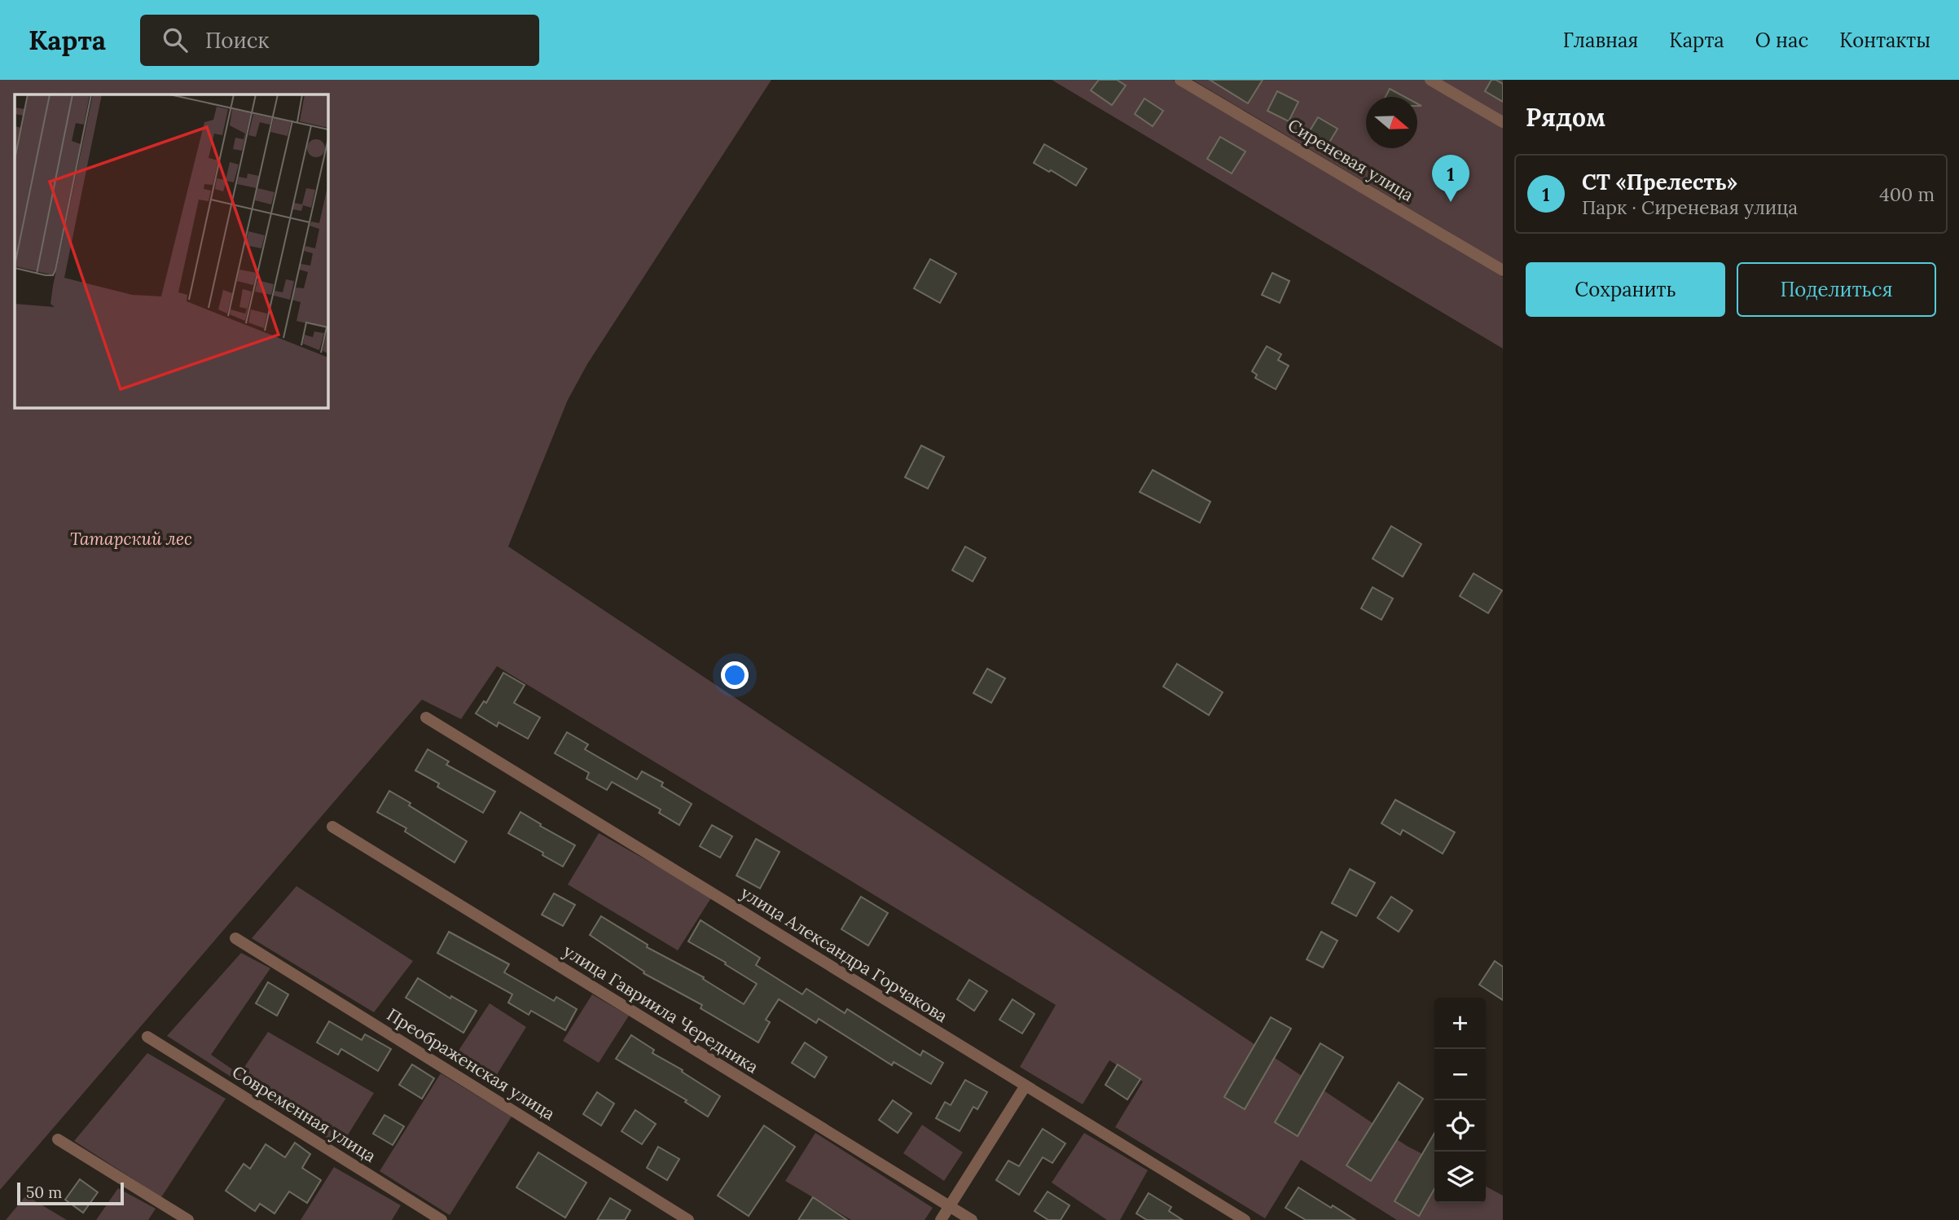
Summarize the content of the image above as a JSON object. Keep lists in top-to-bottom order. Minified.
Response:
{"streets":{"street":["Сиреневая улица","улица Александра Горчакова","улица Гавриила Чередника","Преображенская улица","Современная улица"]},"parks":["Татарский лес"],"scale_bar":"50 m","north":"right","page":{"header":"Карта","search":"Поиск","nav":["Главная","Карта","О нас","Контакты"],"heading":"Рядом","list":[{"mark":"1","name":"СТ «Прелесть»","note":"Парк · Сиреневая улица","value":"400 m"}],"pins":"1","buttons":["Сохранить","Поделиться"],"map_buttons":["+","−"],"scale":"50 m"}}
